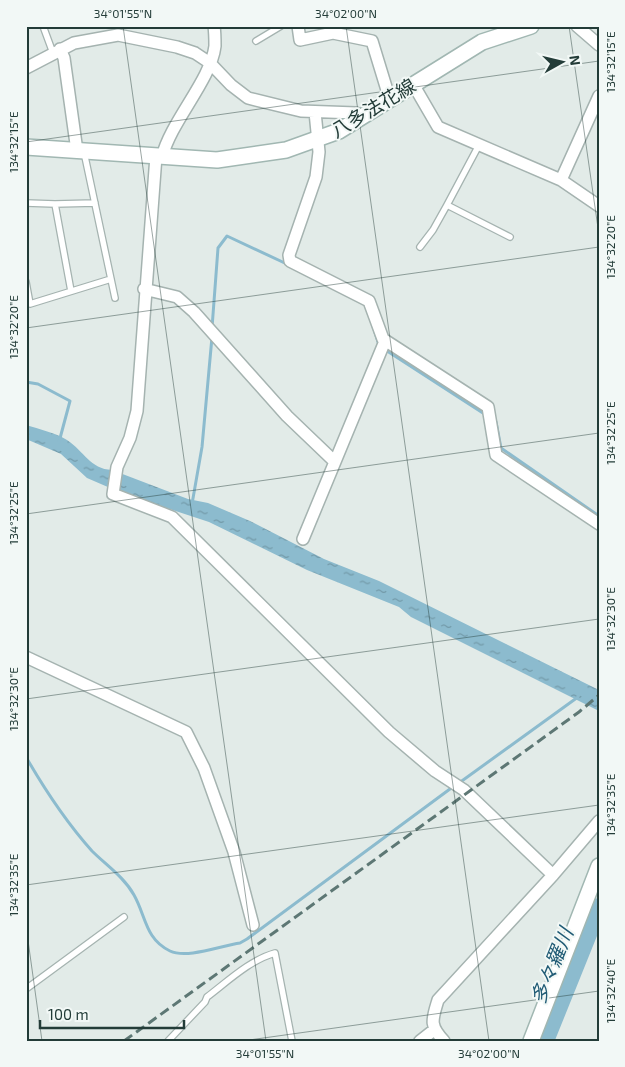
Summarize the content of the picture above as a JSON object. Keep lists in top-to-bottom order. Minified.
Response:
{"streets":{"main road":["八多法花線"]},"water":["多々羅川"],"scale_bar":"100 m","north":"right","coordinates":["34°01'55\"N","34°02'00\"N","134°32'15\"E","134°32'20\"E","134°32'25\"E","134°32'30\"E","134°32'35\"E","134°32'40\"E"]}
